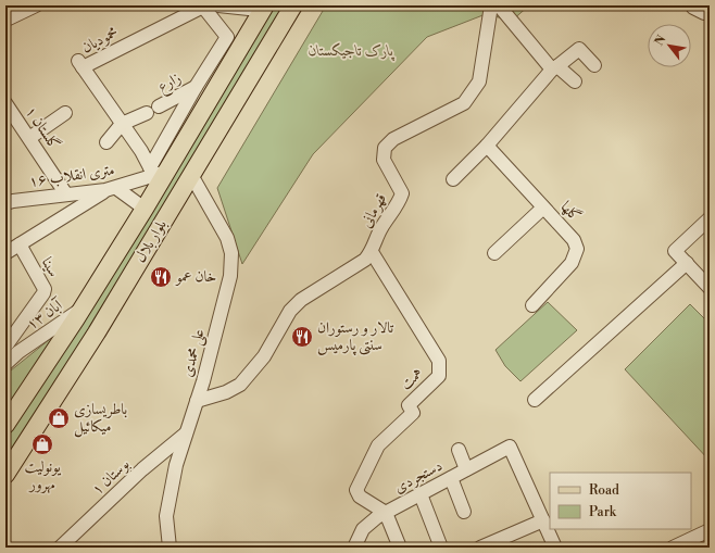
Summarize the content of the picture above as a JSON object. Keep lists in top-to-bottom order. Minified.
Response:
{"streets":{"main road":["بلوار بلال"],"street":["محمودیان","زارع","گلستان ۱","۱۶ متری انقلاب","قهرمانی","گلها","سینا","۱۳ آبان","علی محمدی","همت","بوستان ۱","دستجردی"]},"crossings":[["محمودیان","زارع"],["محمودیان","۱۶ متری انقلاب"],["محمودیان","بلوار بلال"],["گلستان ۱","۱۶ متری انقلاب"],["۱۶ متری انقلاب","بلوار بلال"],["قهرمانی","علی محمدی"],["قهرمانی","همت"],["بلوار بلال","۱۳ آبان"],["بلوار بلال","علی محمدی"],["علی محمدی","بوستان ۱"],["همت","دستجردی"]],"parks":["پارک تاجیکستان"],"places":{"restaurant":["خان عمو","تالار و رستوران سنتی پارمیس"],"shop":["باطریسازی میکائیل","یونولیت مهرور"]},"legend":["Road","Park"],"north":"top left"}
